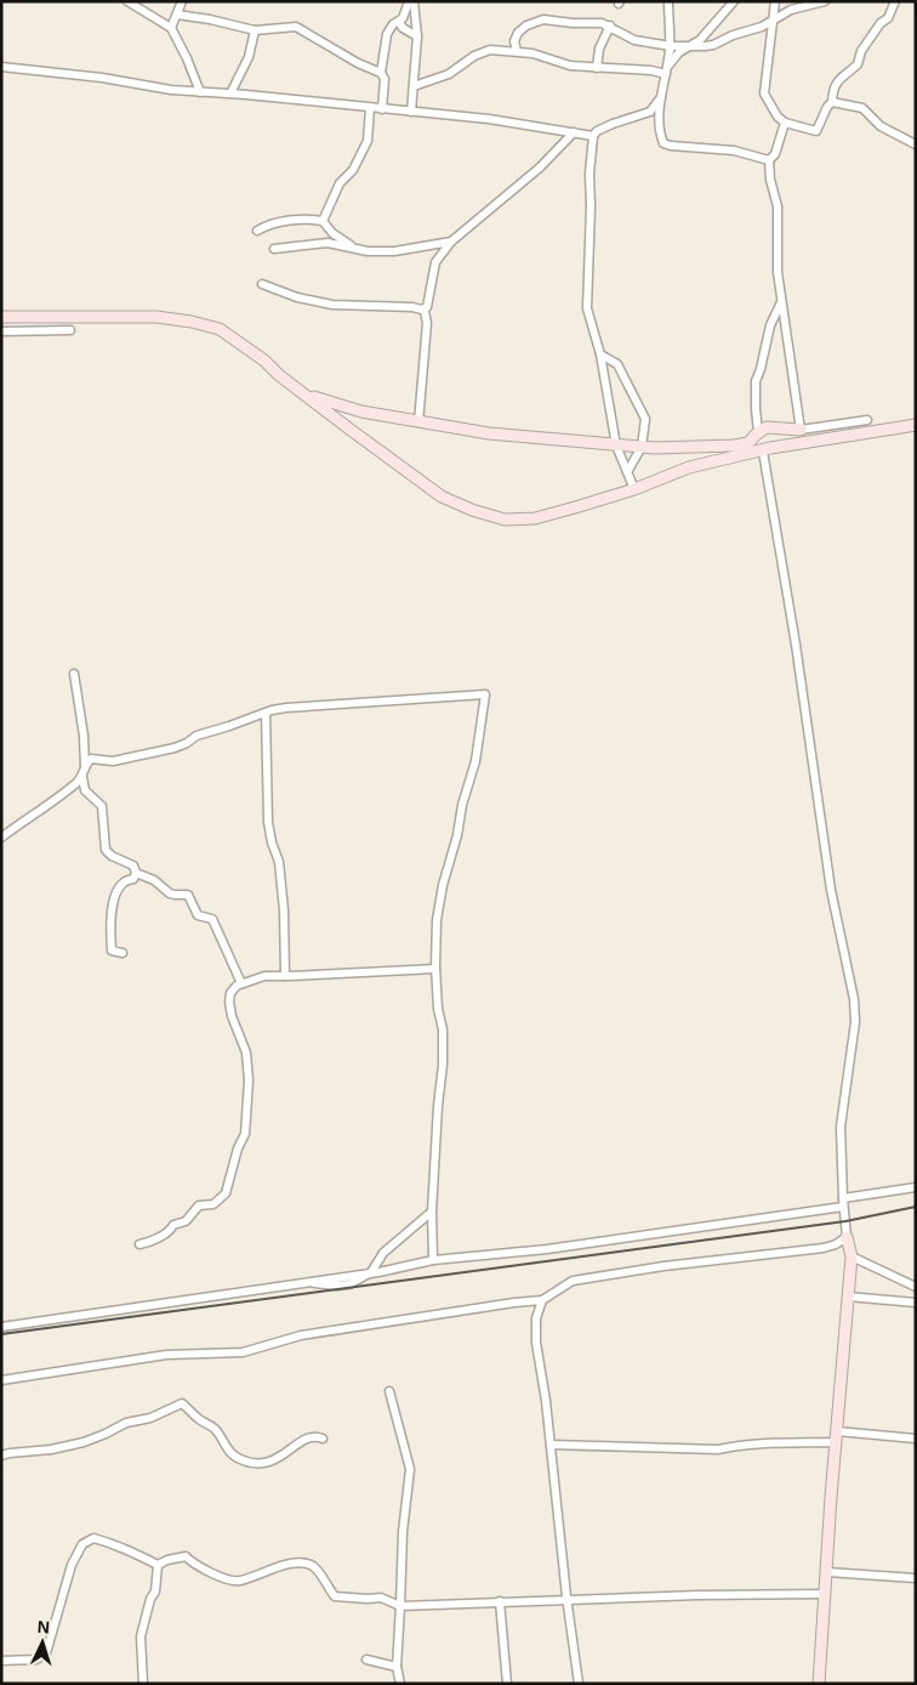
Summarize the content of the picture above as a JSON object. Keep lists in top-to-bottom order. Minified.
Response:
{"north":"top"}
